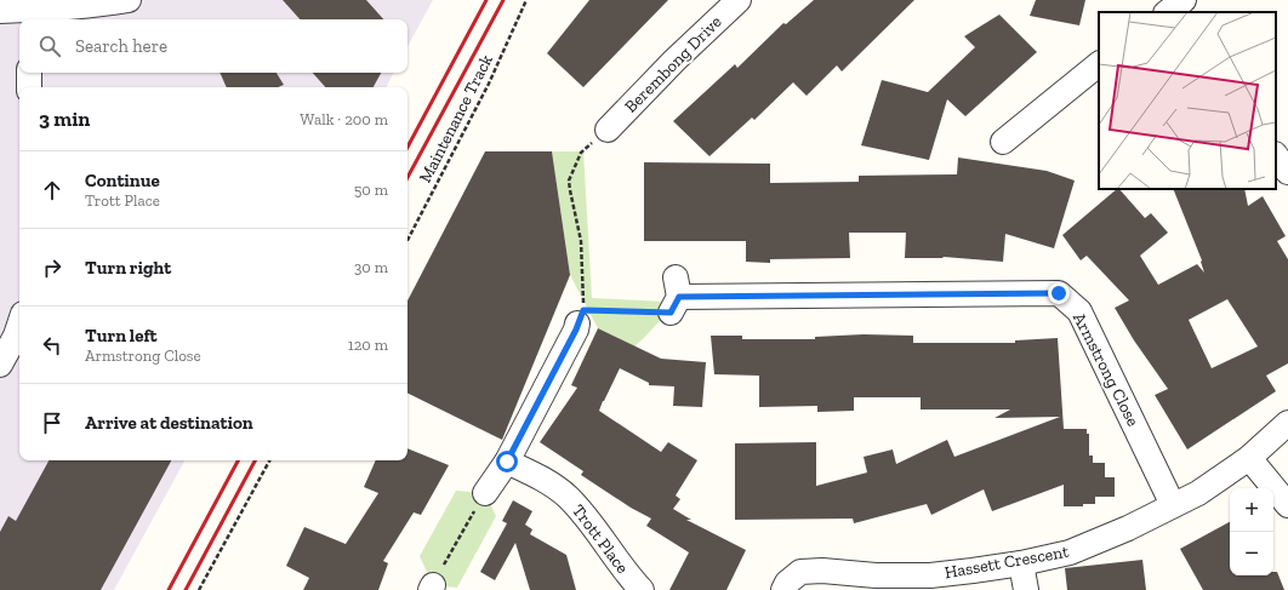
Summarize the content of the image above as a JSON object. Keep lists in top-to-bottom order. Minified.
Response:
{"streets":{"street":["Berembong Drive","Armstrong Close","Trott Place","Hassett Crescent"],"path":["Maintenance Track"]},"crossings":[["Armstrong Close","Hassett Crescent"]],"page":{"search":"Search here","heading":["3 min","Walk · 200 m"],"list":[["Continue","Trott Place","50 m"],["Turn right","30 m"],["Turn left","Armstrong Close","120 m"],"Arrive at destination"],"map_buttons":["+","−"]}}
